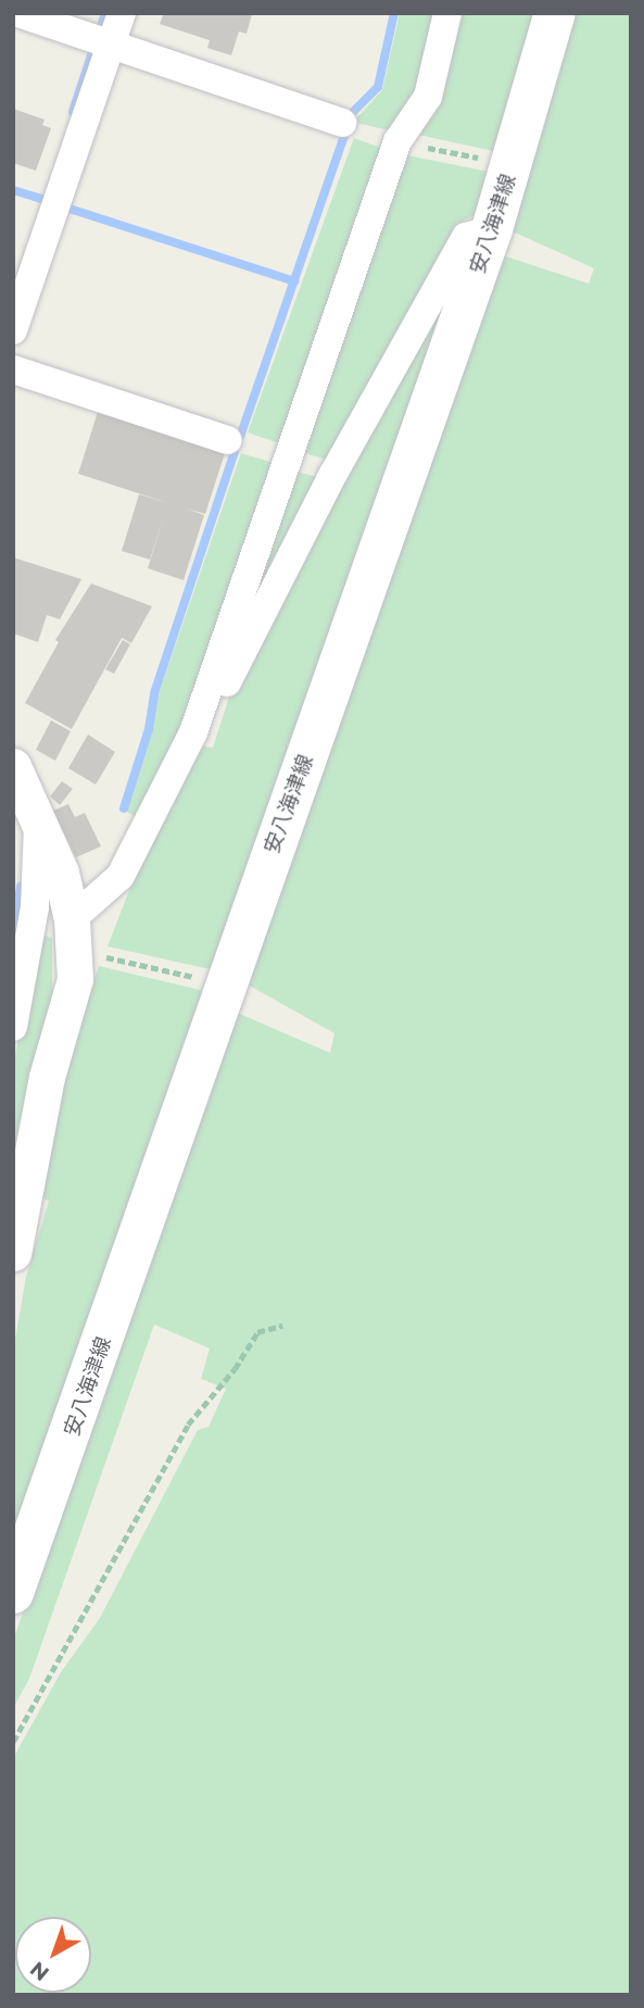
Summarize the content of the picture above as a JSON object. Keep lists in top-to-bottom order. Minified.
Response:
{"streets":{"main road":["安八海津線"]},"north":"bottom left"}
